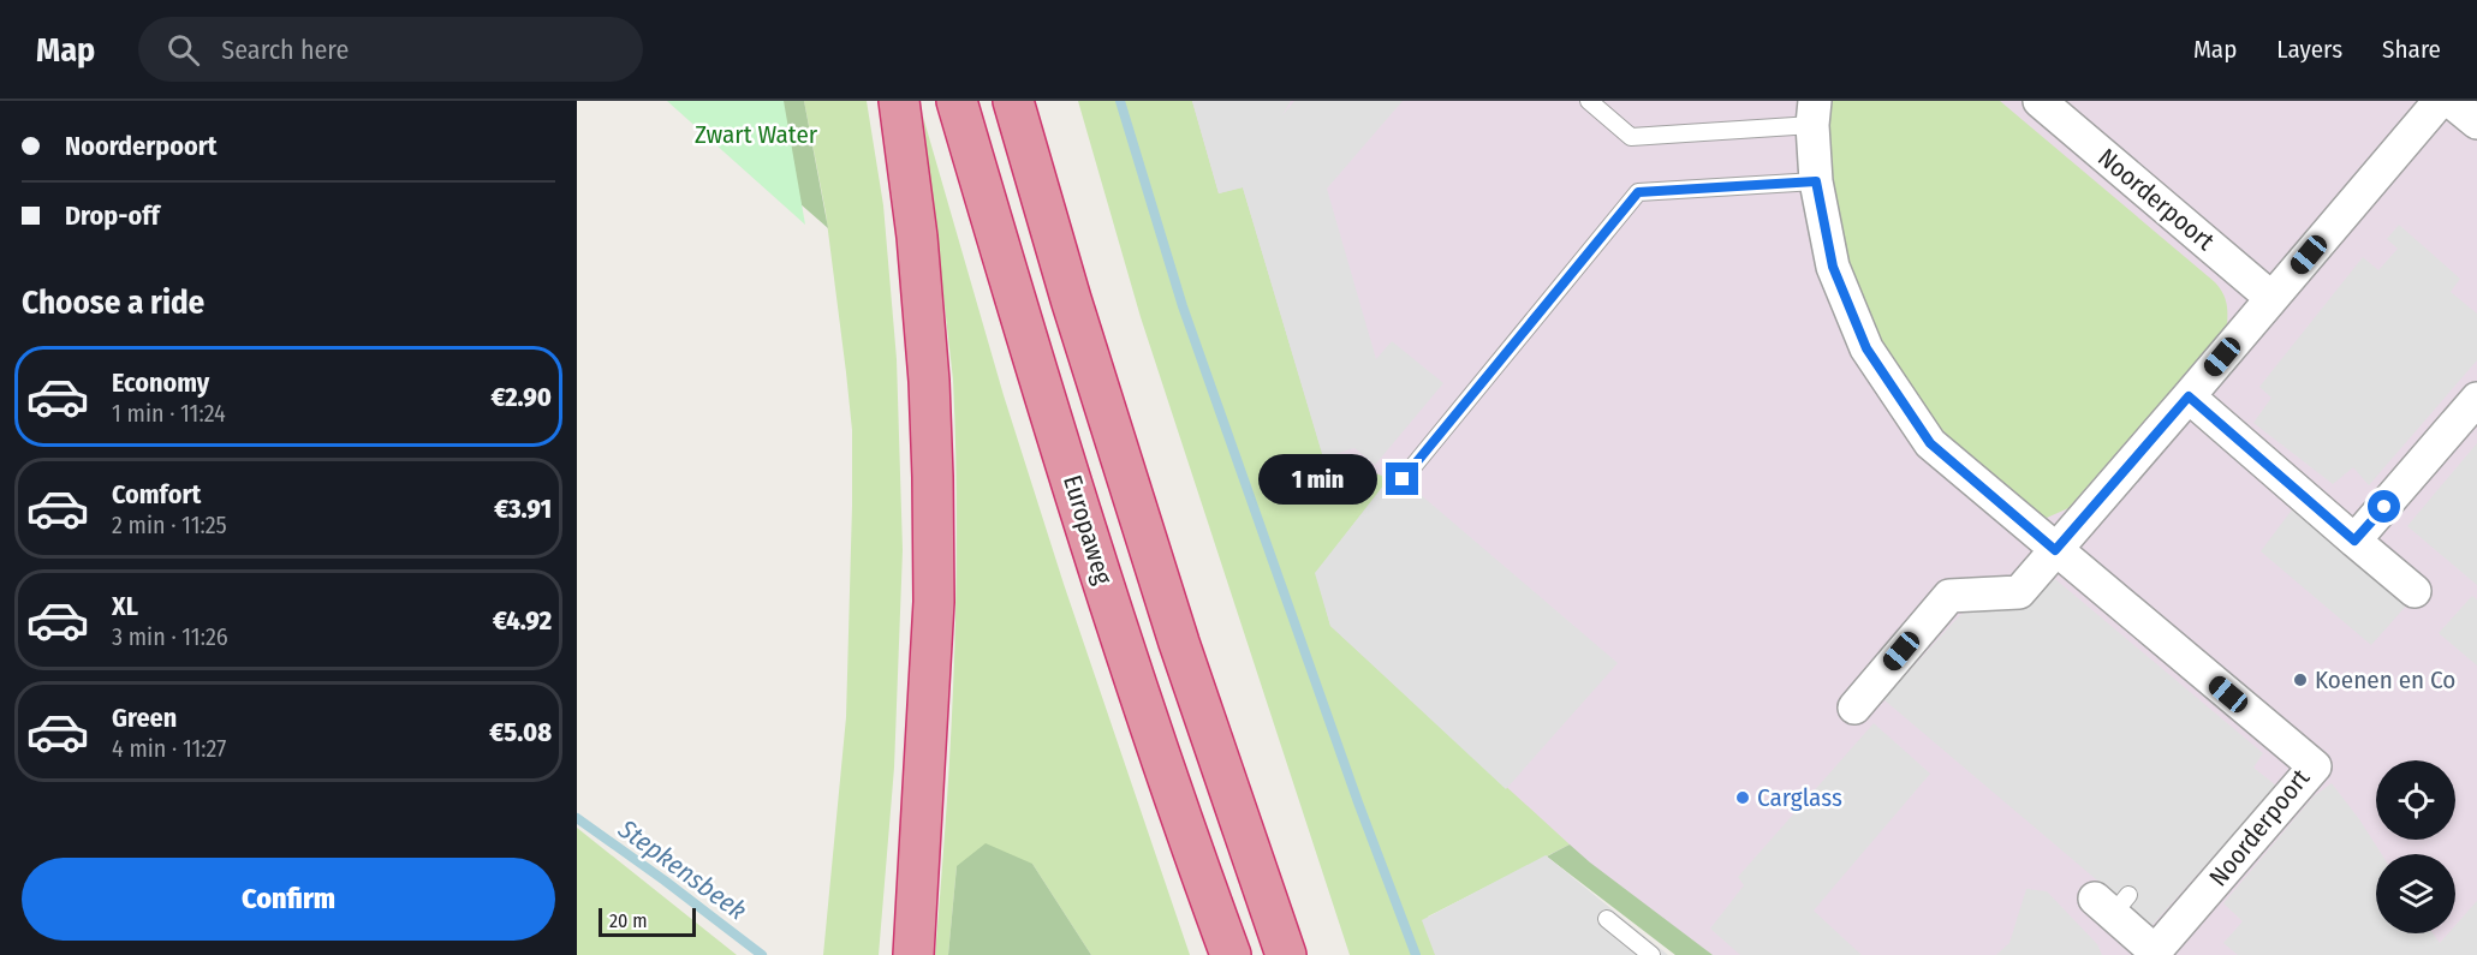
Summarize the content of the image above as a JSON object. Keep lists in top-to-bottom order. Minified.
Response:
{"streets":{"highway":["Europaweg"],"street":["Noorderpoort"]},"water":["Stepkensbeek"],"parks":["Zwart Water"],"places":["Koenen en Co","Carglass"],"scale_bar":"20 m","page":{"header":"Map","search":"Search here","nav":["Map","Layers","Share"],"banner":["Noorderpoort","Drop-off"],"heading":"Choose a ride","list":[{"name":"Economy","note":"1 min · 11:24","value":"€2.90"},{"name":"Comfort","note":"2 min · 11:25","value":"€3.91"},{"name":"XL","note":"3 min · 11:26","value":"€4.92"},{"name":"Green","note":"4 min · 11:27","value":"€5.08"}],"bubble":"1 min","buttons":"Confirm","scale":"20 m"}}
